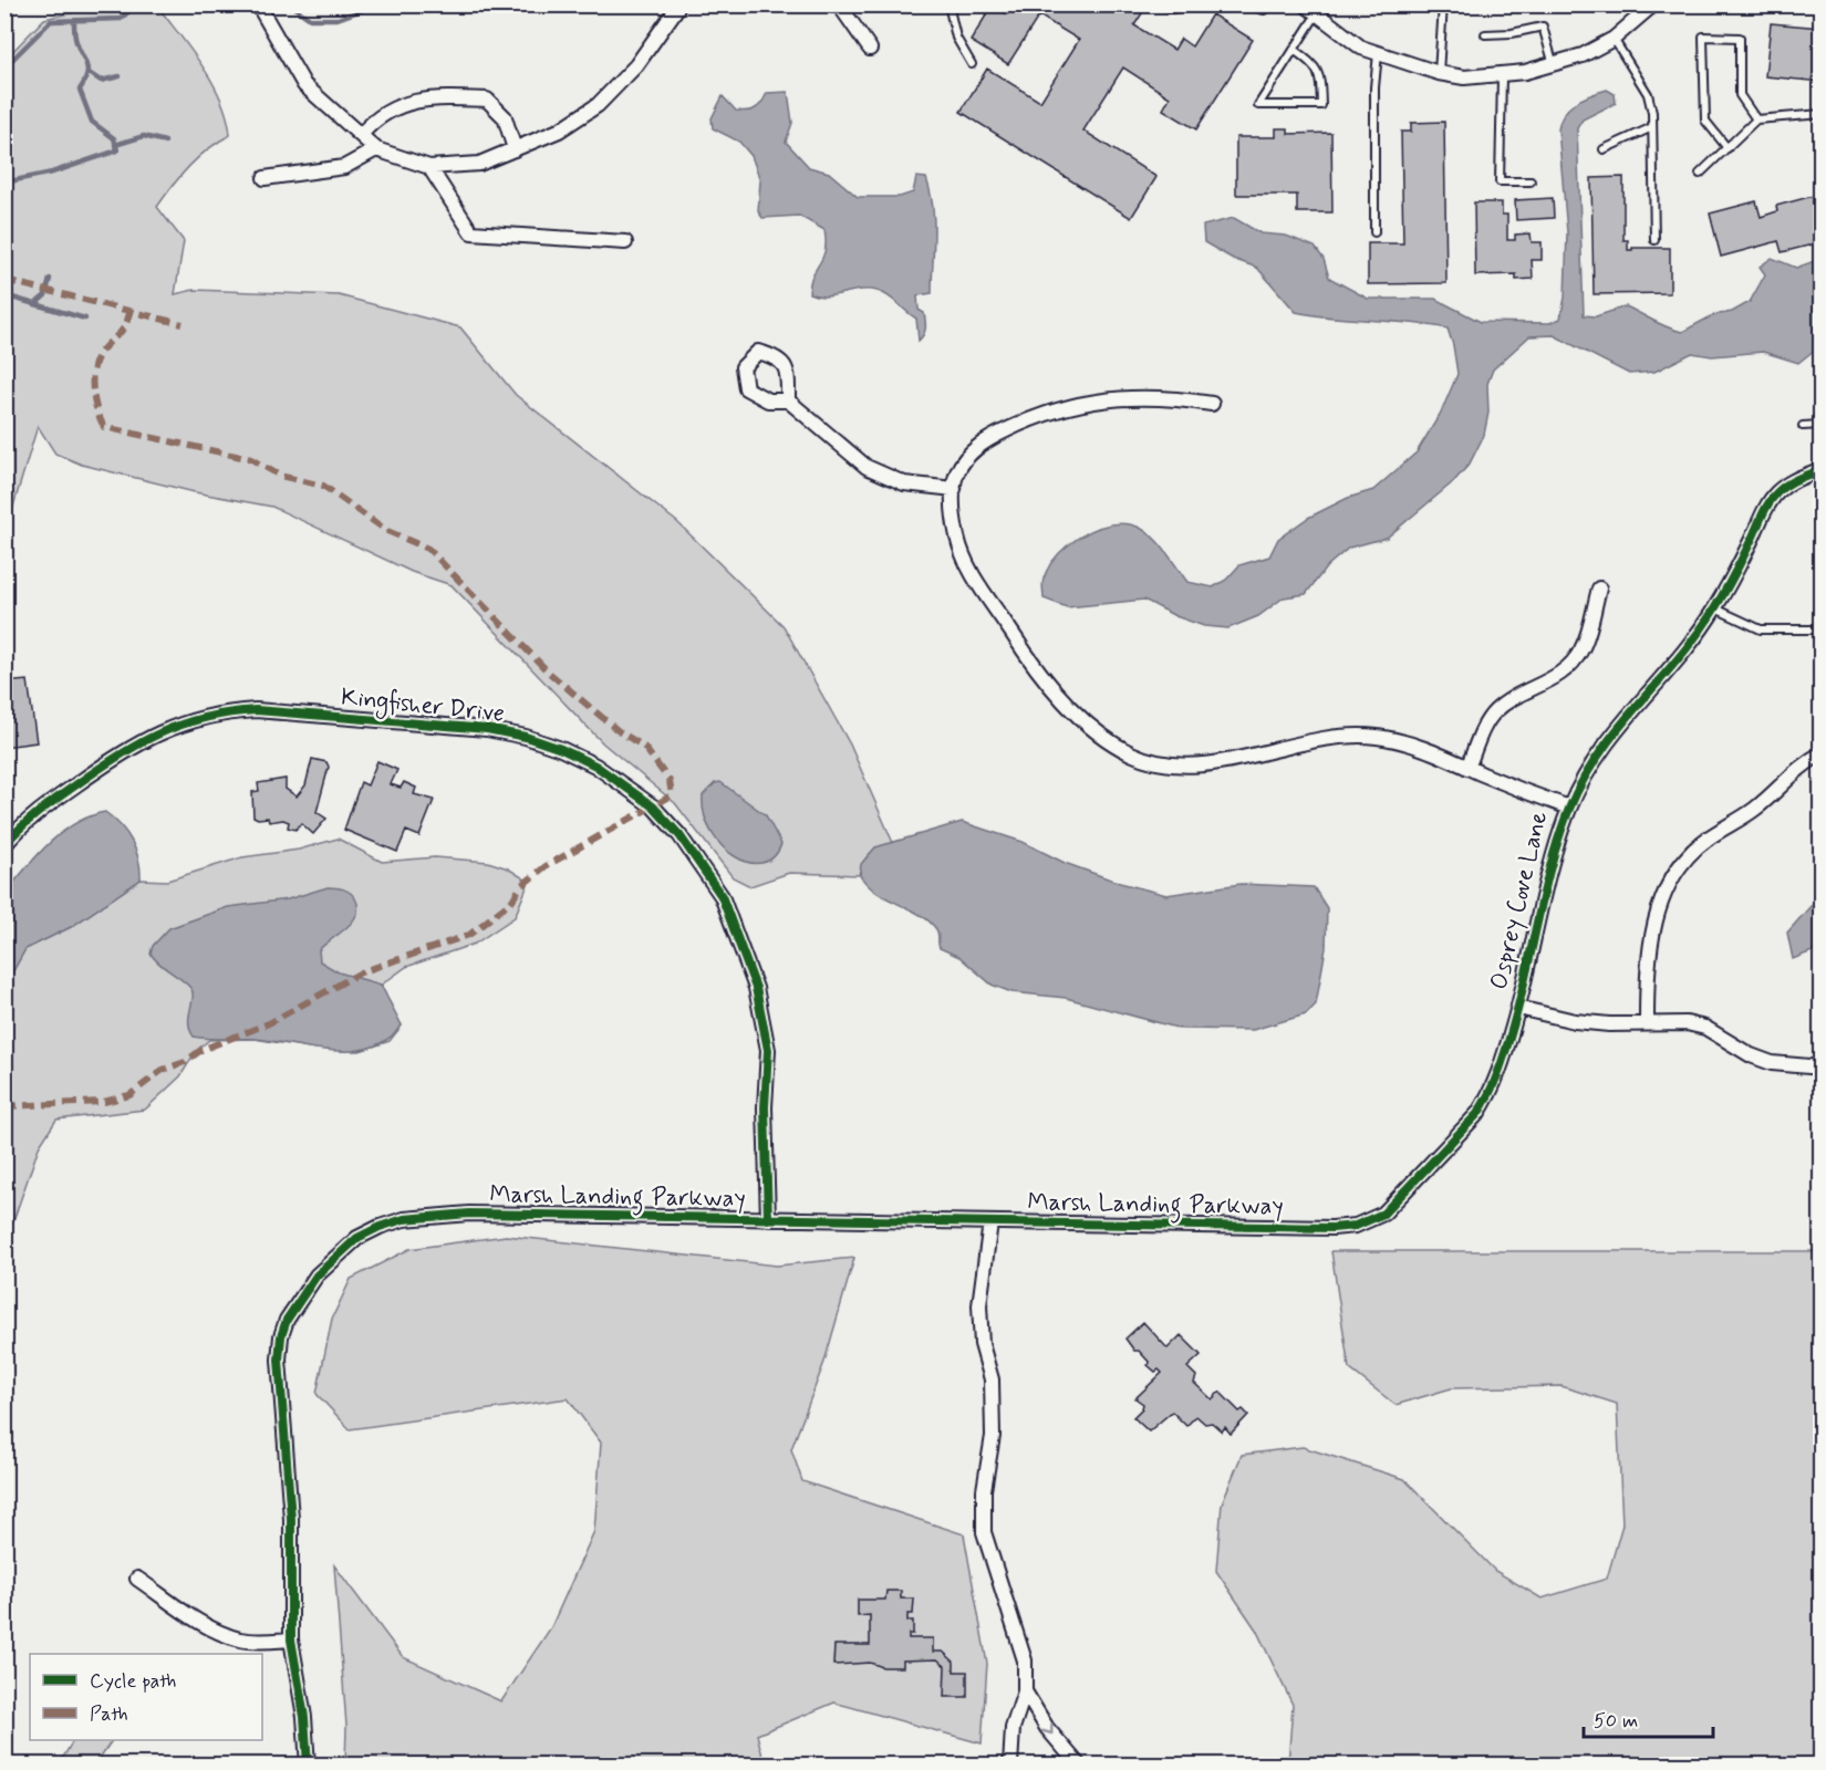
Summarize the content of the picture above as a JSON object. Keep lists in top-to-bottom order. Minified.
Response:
{"streets":{"street":["Kingfisher Drive","Osprey Cove Lane","Marsh Landing Parkway"]},"crossings":[["Kingfisher Drive","Marsh Landing Parkway"],["Osprey Cove Lane","Marsh Landing Parkway"]],"legend":["Cycle path","Path"],"scale_bar":"50 m"}
